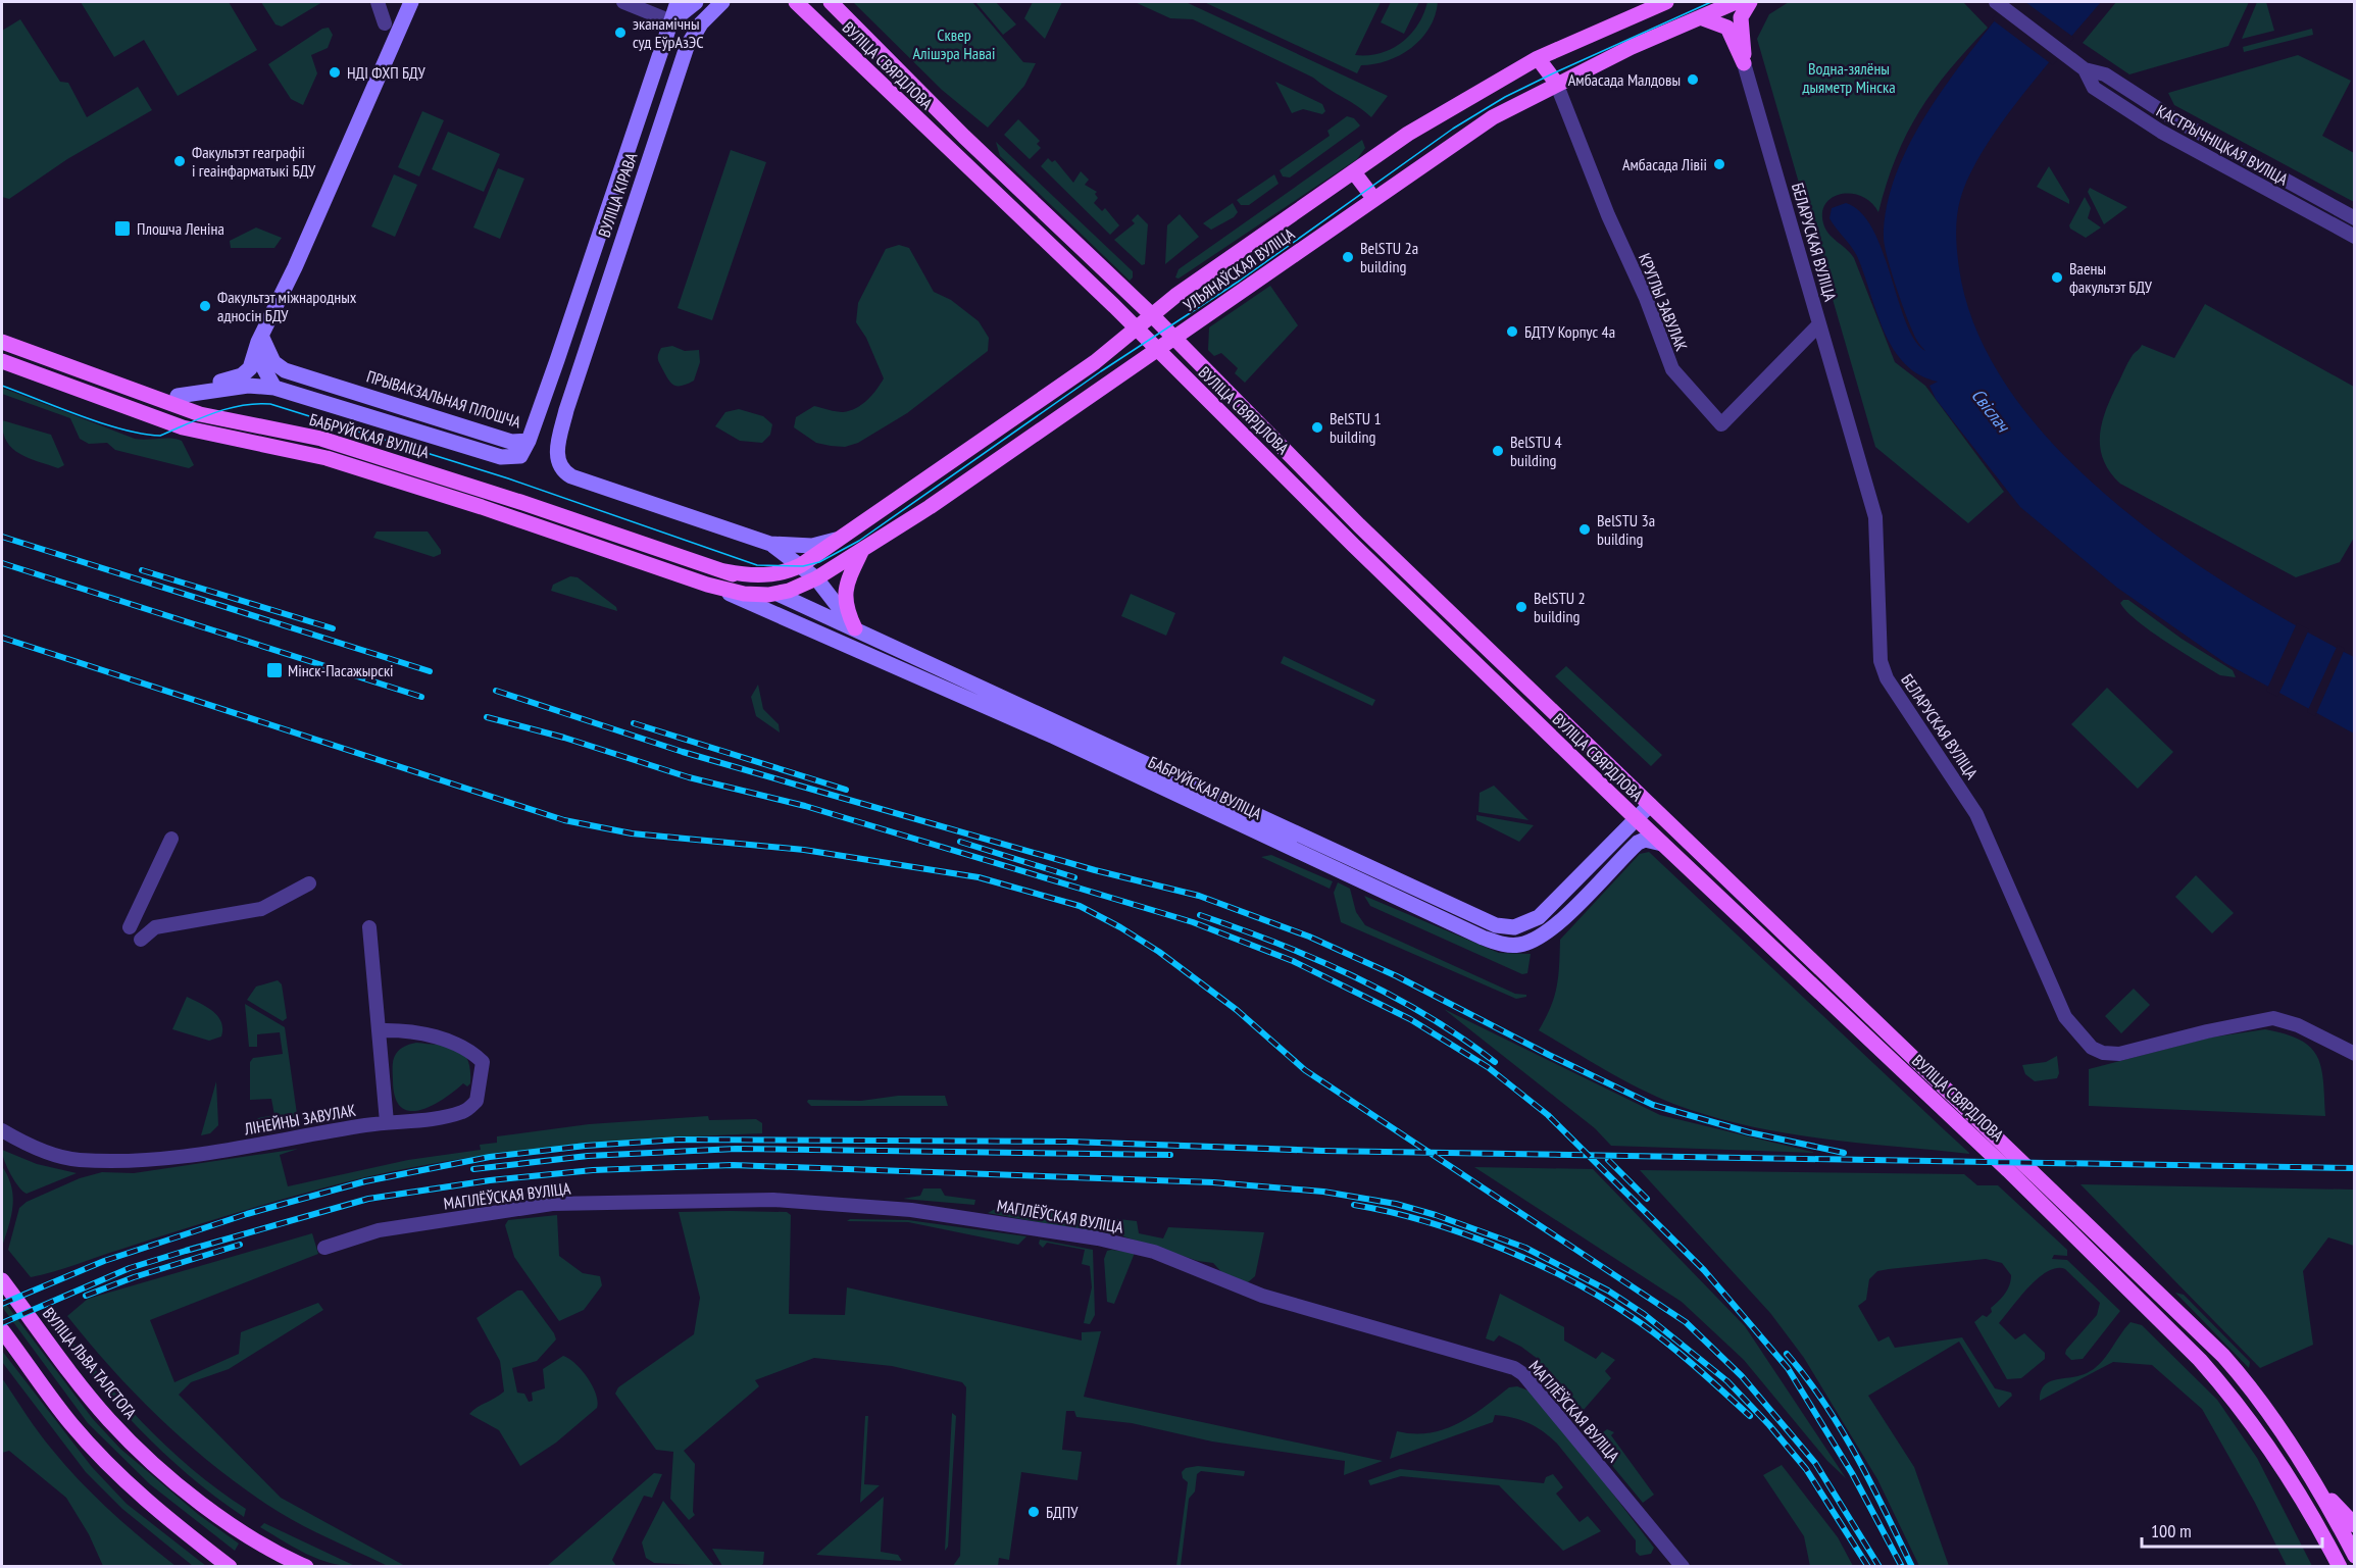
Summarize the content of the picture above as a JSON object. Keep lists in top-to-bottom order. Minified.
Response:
{"streets":{"main road":["ВУЛІЦА СВЯРДЛОВА","УЛЬЯНАЎСКАЯ ВУЛІЦА","БАБРУЙСКАЯ ВУЛІЦА","ВУЛІЦА ЛЬВА ТАЛСТОГА"],"street":["КАСТРЫЧНІЦКАЯ ВУЛІЦА","ВУЛІЦА КІРАВА","БЕЛАРУСКАЯ ВУЛІЦА","КРУГЛЫ ЗАВУЛАК","ПРЫВАКЗАЛЬНАЯ ПЛОШЧА","ЛІНЕЙНЫ ЗАВУЛАК","МАГІЛЁЎСКАЯ ВУЛІЦА"]},"crossings":[["ВУЛІЦА СВЯРДЛОВА","УЛЬЯНАЎСКАЯ ВУЛІЦА"],["ВУЛІЦА СВЯРДЛОВА","БАБРУЙСКАЯ ВУЛІЦА"],["ВУЛІЦА КІРАВА","ПРЫВАКЗАЛЬНАЯ ПЛОШЧА"],["БЕЛАРУСКАЯ ВУЛІЦА","КРУГЛЫ ЗАВУЛАК"],["УЛЬЯНАЎСКАЯ ВУЛІЦА","КРУГЛЫ ЗАВУЛАК"],["УЛЬЯНАЎСКАЯ ВУЛІЦА","БАБРУЙСКАЯ ВУЛІЦА"]],"water":["Свіслач"],"parks":["Сквер Алішэра Наваі","Водна-зялёны дыяметр Мінска"],"places":{"other":["эканамічны суд ЕўрАзЭС","НДІ ФХП БДУ","Амбасада Малдовы","Факультэт геаграфіі і геаінфарматыкі БДУ","Амбасада Лівіі","BelSTU 2a building","Ваены факультэт БДУ","Факультэт міжнародных адносін БДУ","БДТУ Корпус 4а","BelSTU 1 building","BelSTU 4 building","BelSTU 3a building","BelSTU 2 building","БДПУ"],"transit":["Плошча Леніна","Мінск-Пасажырскі"]},"scale_bar":"100 m"}
